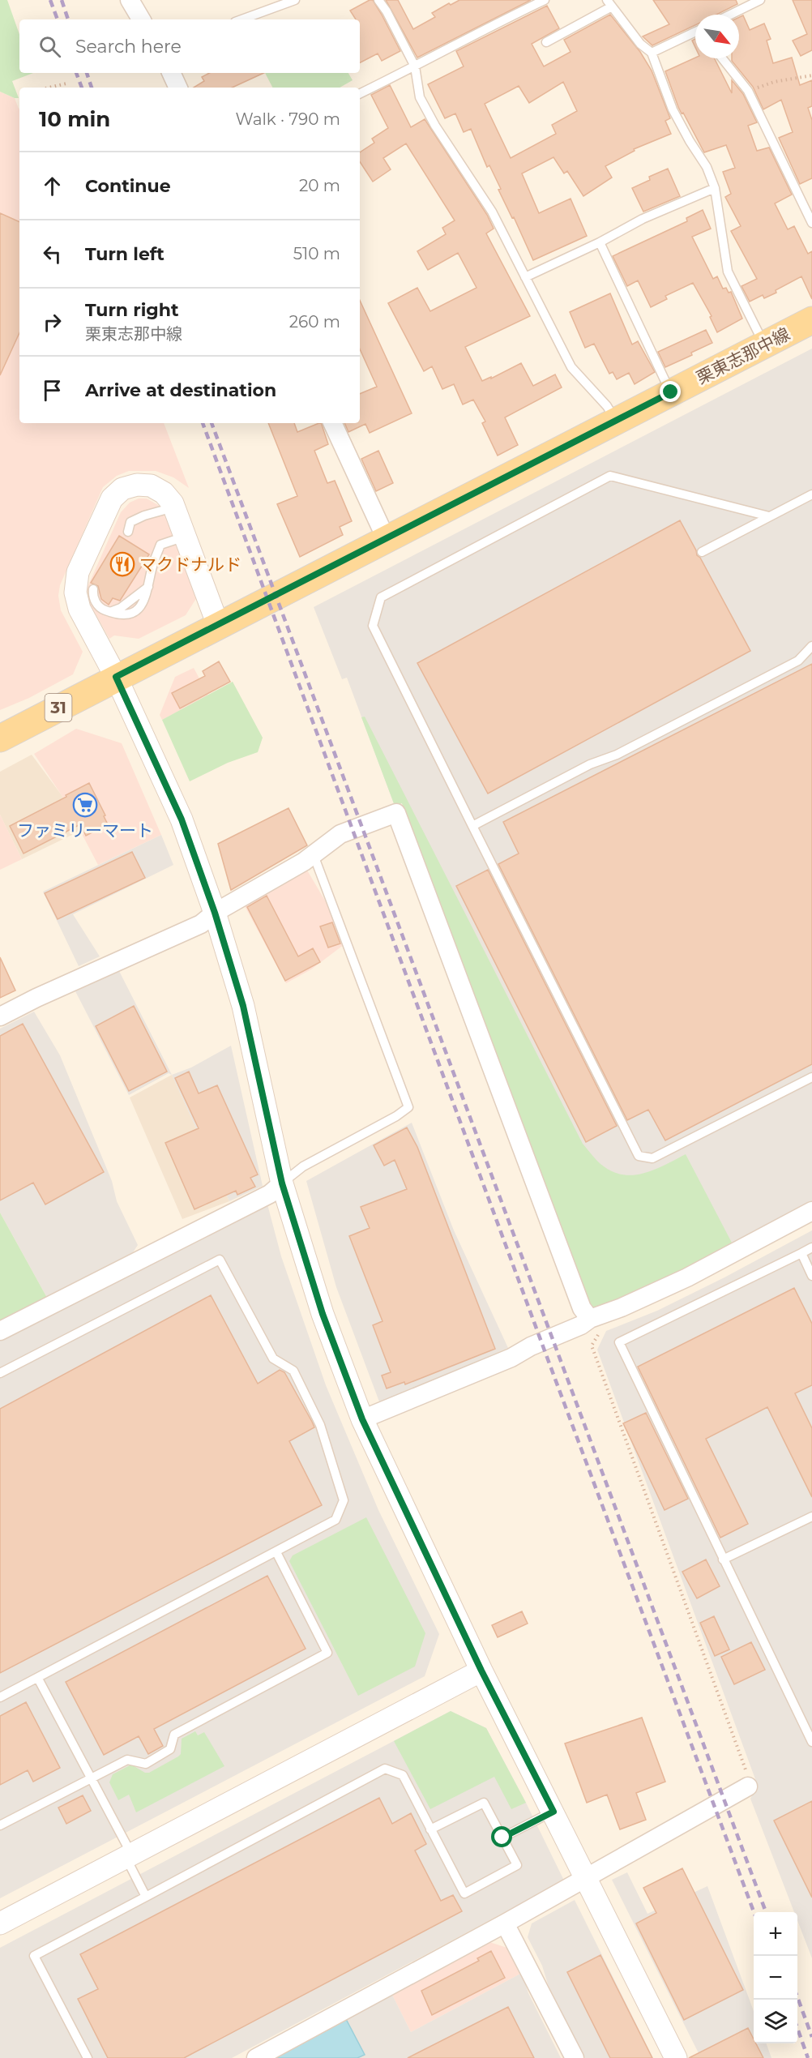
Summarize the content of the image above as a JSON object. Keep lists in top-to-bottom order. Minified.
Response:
{"streets":{"main road":["栗東志那中線","31"]},"places":{"restaurant":["マクドナルド"],"supermarket":["ファミリーマート"]},"north":"bottom right","page":{"search":"Search here","heading":["10 min","Walk · 790 m"],"list":[["Continue","20 m"],["Turn left","510 m"],["Turn right","栗東志那中線","260 m"],"Arrive at destination"],"map_buttons":["+","−"]}}
